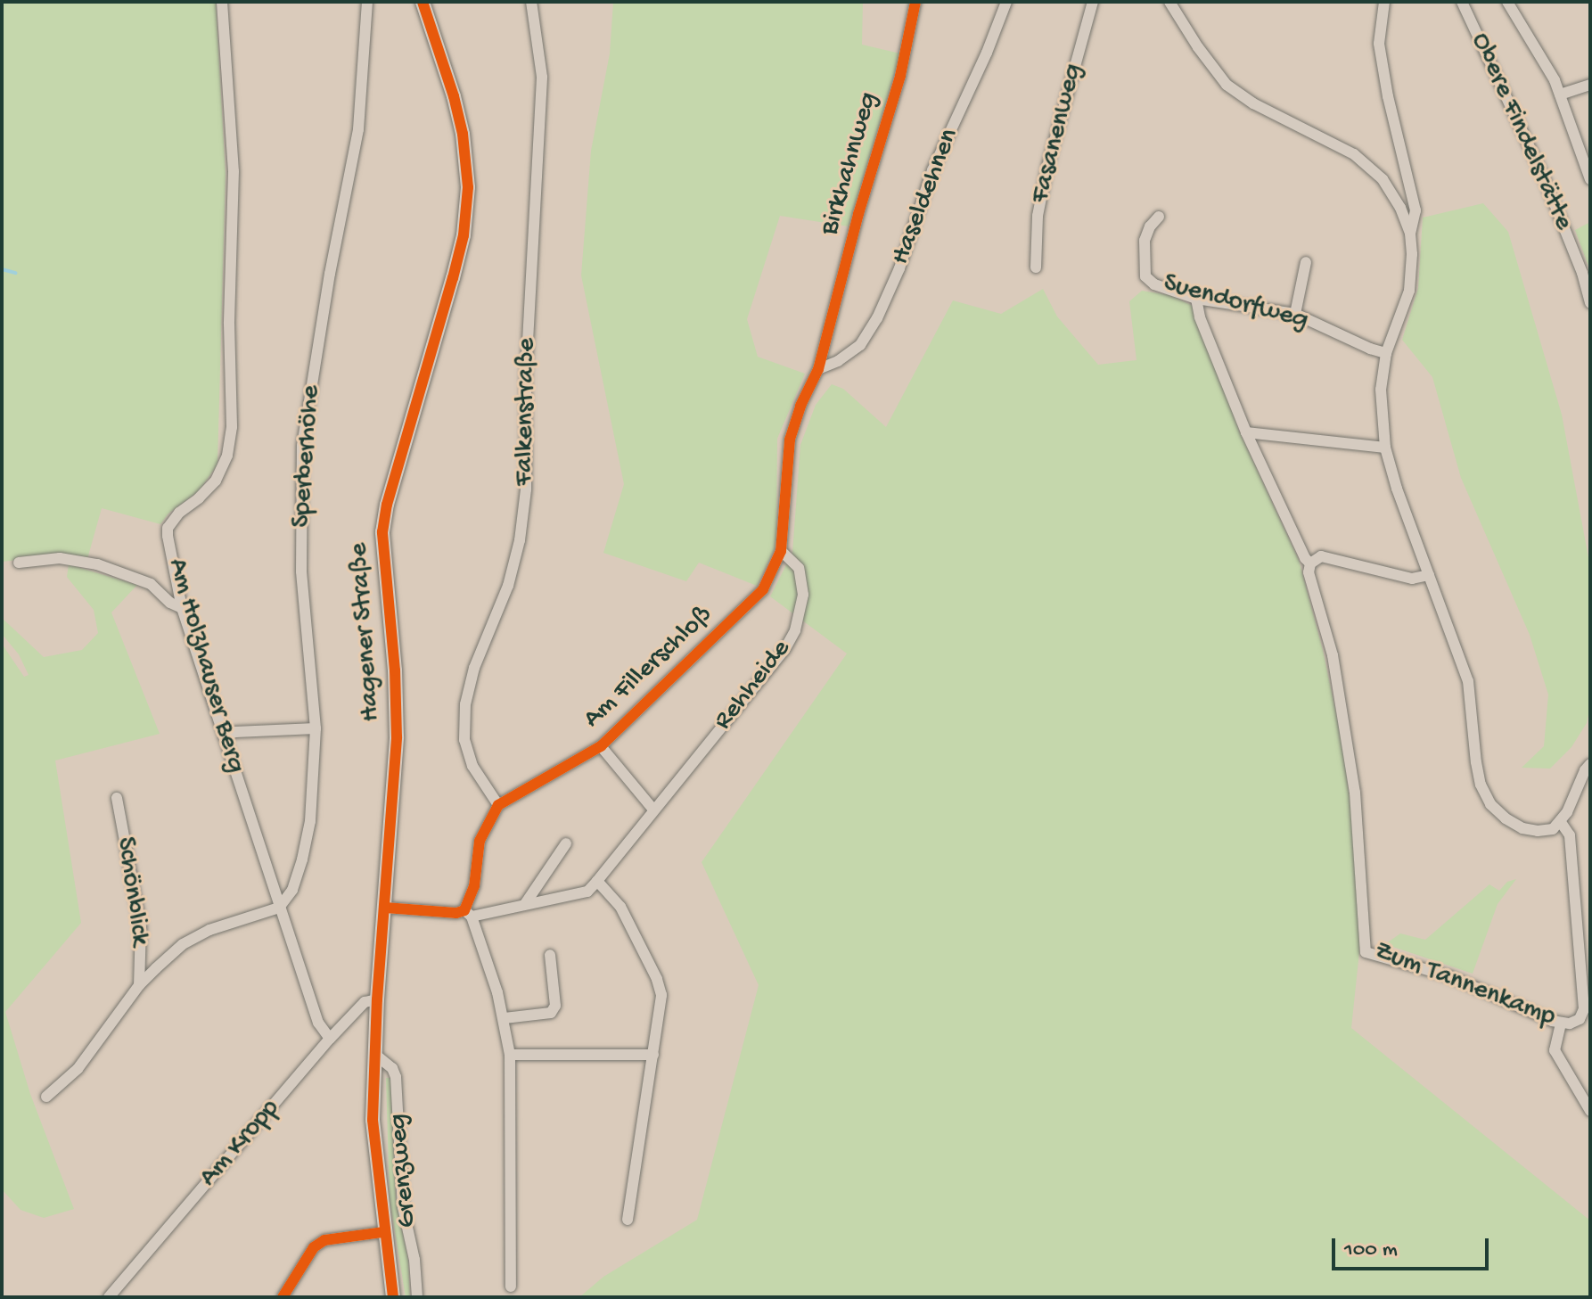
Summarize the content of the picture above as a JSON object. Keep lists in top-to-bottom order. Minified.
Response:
{"streets":{"main road":["Hagener Straße"],"street":["Obere Findelstätte","Fasanenweg","Birkhahnweg","Haseldehnen","Suendorfweg","Falkenstraße","Sperberhöhe","Am Holzhauser Berg","Am Fillerschloß","Rehheide","Schönblick","Zum Tannenkamp","Am Kropp","Grenzweg"]},"crossings":[["Birkhahnweg","Am Fillerschloß"],["Haseldehnen","Am Fillerschloß"],["Suendorfweg","Zum Tannenkamp"],["Falkenstraße","Am Fillerschloß"],["Sperberhöhe","Am Holzhauser Berg"],["Sperberhöhe","Schönblick"],["Hagener Straße","Am Kropp"],["Hagener Straße","Grenzweg"],["Am Holzhauser Berg","Schönblick"],["Am Holzhauser Berg","Am Kropp"],["Am Fillerschloß","Rehheide"]],"scale_bar":"100 m"}
